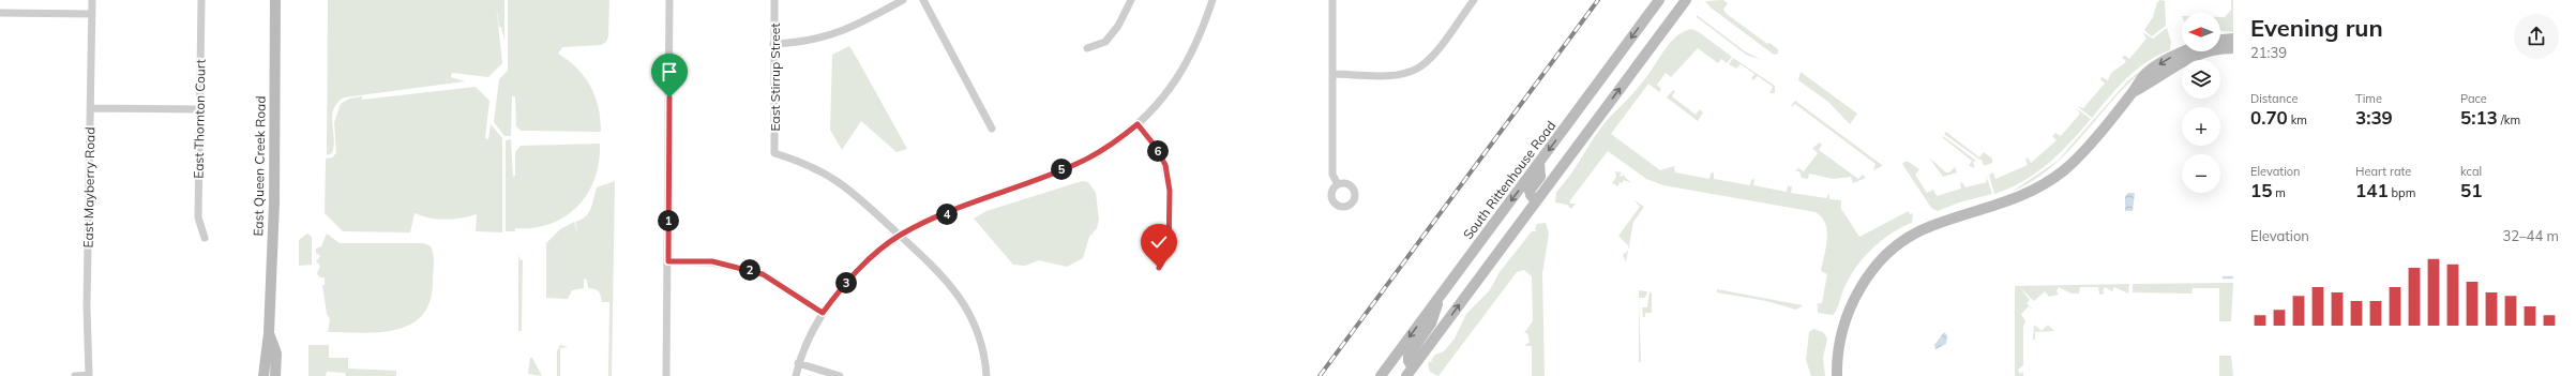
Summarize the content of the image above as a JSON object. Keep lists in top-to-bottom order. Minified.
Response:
{"streets":{"main road":["East Queen Creek Road","South Rittenhouse Road"],"street":["East Stirrup Street","East Thornton Court","East Mayberry Road"]},"north":"left","page":{"heading":["Evening run","21:39"],"map_buttons":["+","−"],"stats":[["Distance","0.70 km"],["Time","3:39"],["Pace","5:13 /km"],["Elevation","15 m"],["Heart rate","141 bpm"],["kcal","51"]],"pins":["6","5","4","1","2","3"],"chart":["Elevation","32–44 m"]}}
